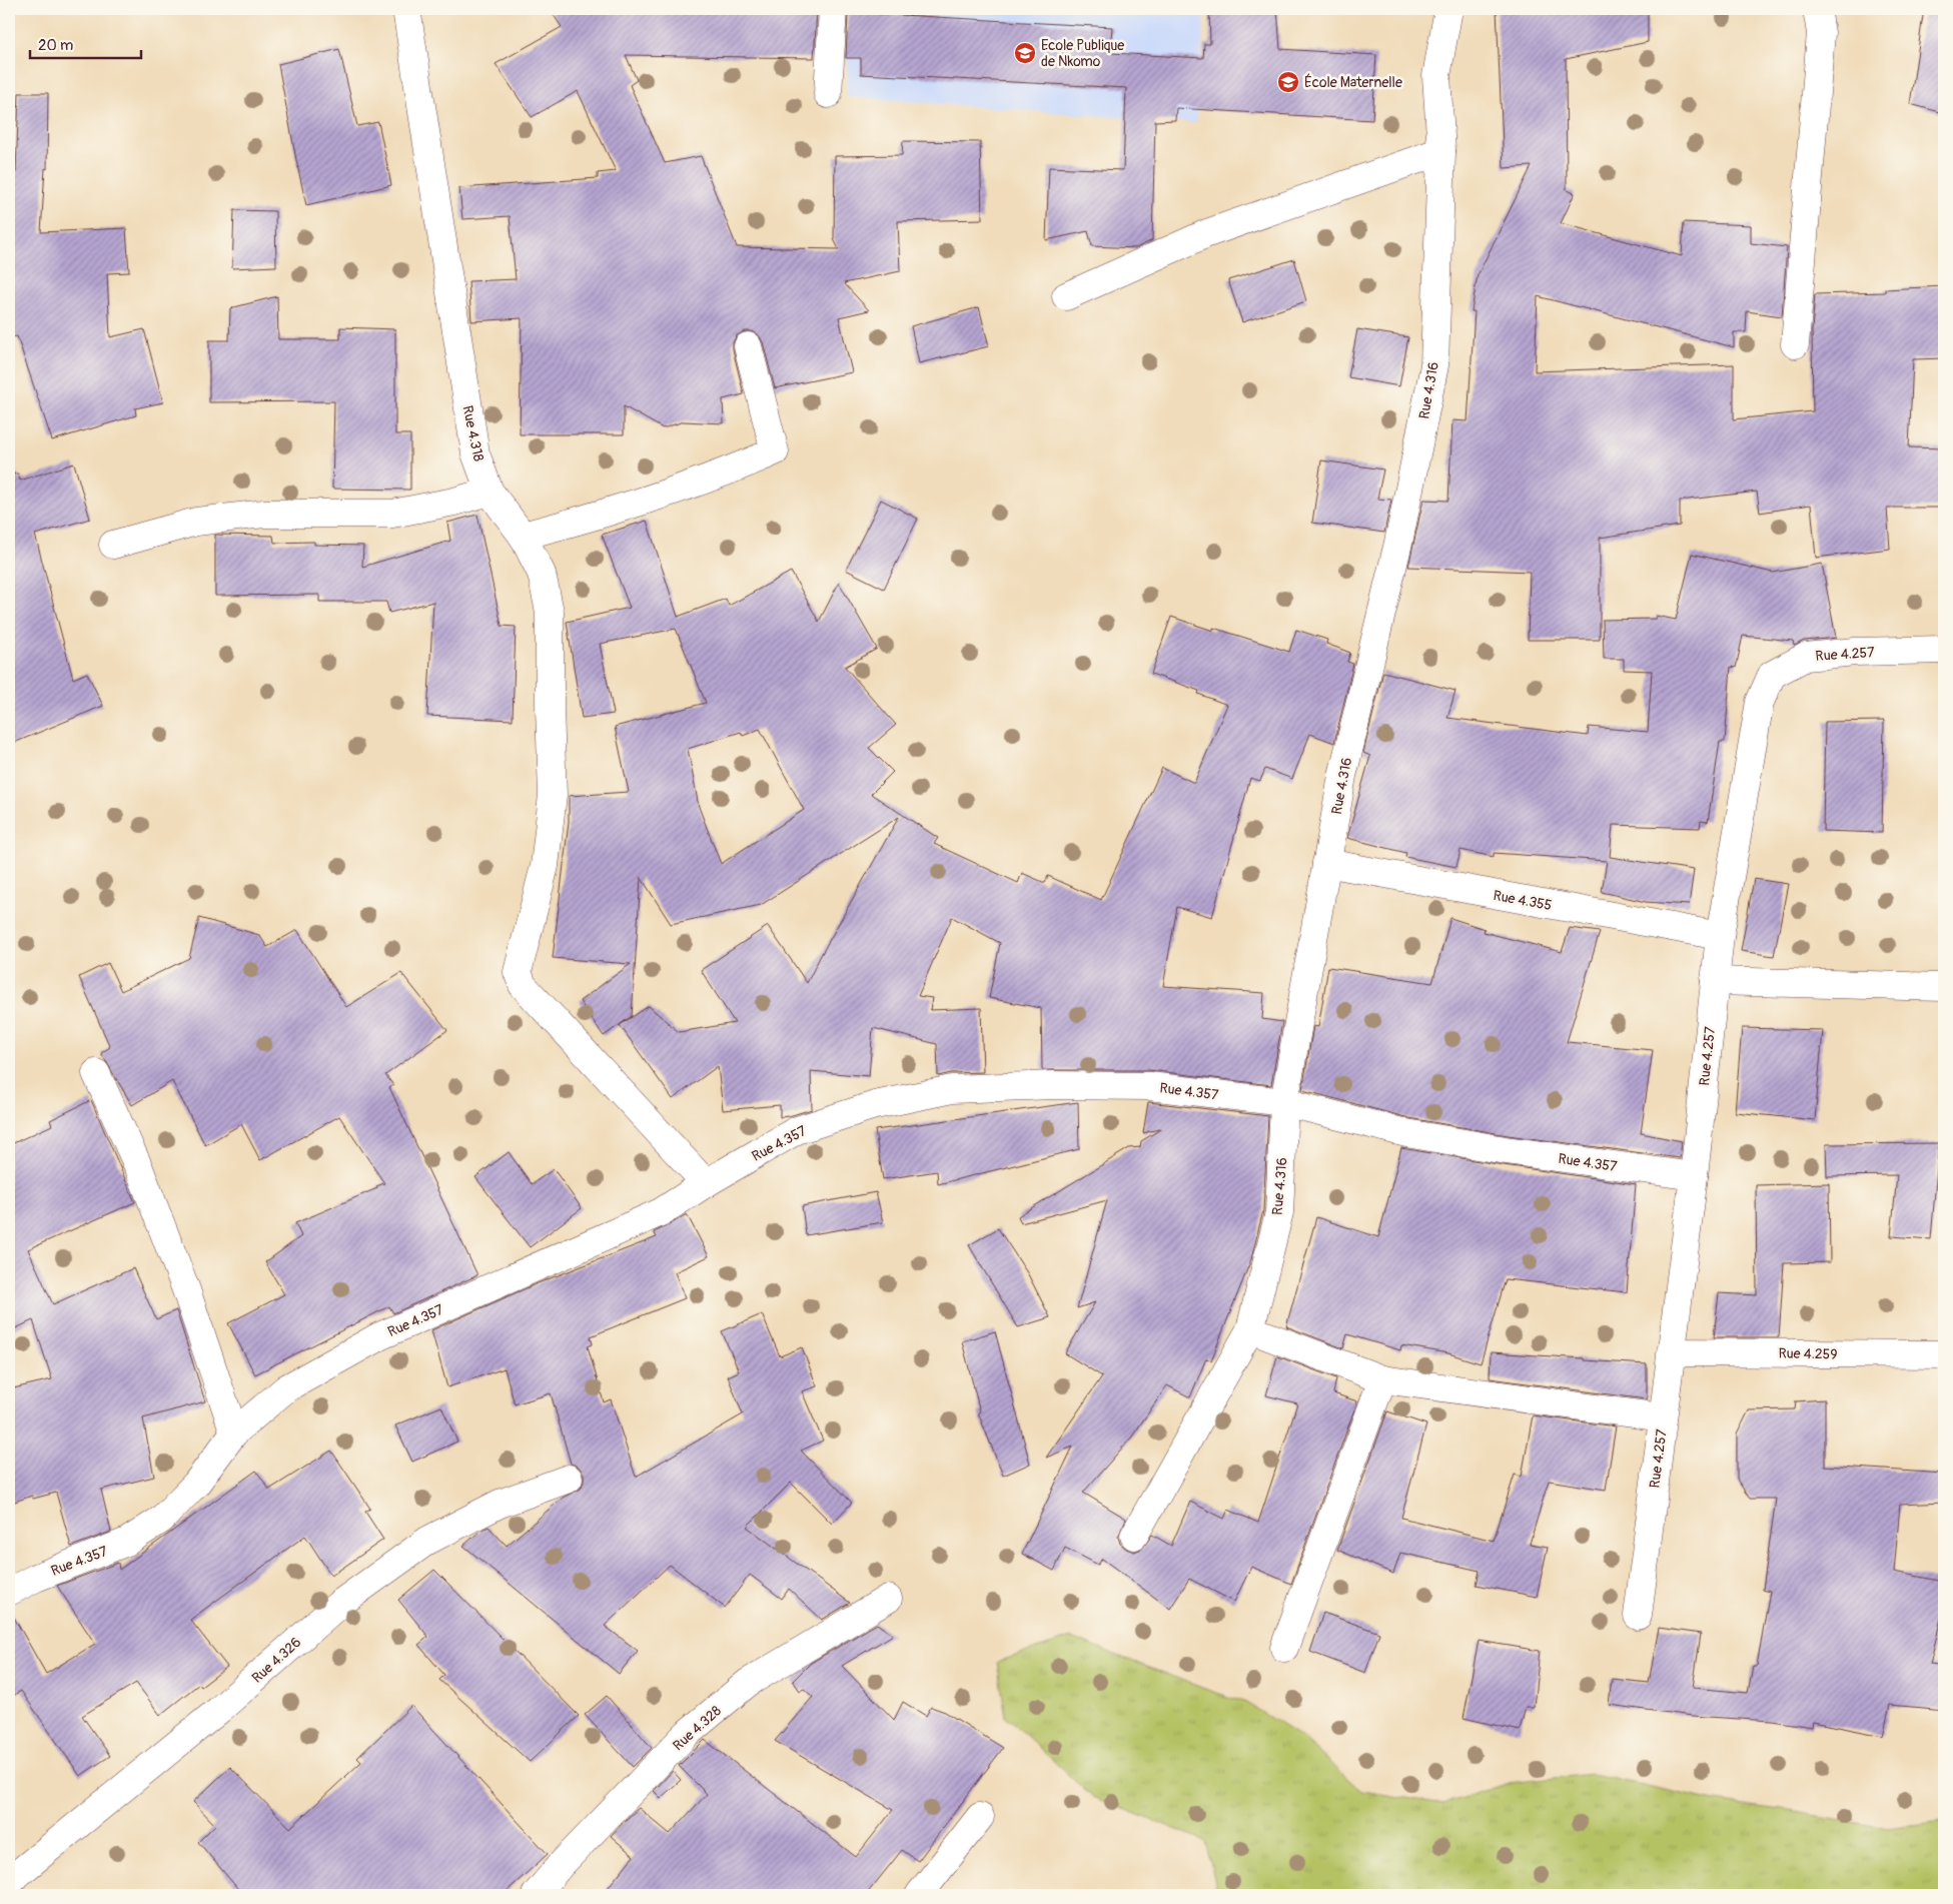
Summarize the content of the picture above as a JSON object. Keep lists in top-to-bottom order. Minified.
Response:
{"streets":{"street":["Rue 4.316","Rue 4.318","Rue 4.257","Rue 4.355","Rue 4.357","Rue 4.259","Rue 4.326","Rue 4.328"]},"crossings":[["Rue 4.316","Rue 4.355"],["Rue 4.316","Rue 4.357"],["Rue 4.318","Rue 4.357"],["Rue 4.257","Rue 4.355"],["Rue 4.257","Rue 4.357"],["Rue 4.257","Rue 4.259"]],"places":{"school or university":["Ecole Publique de Nkomo","École Maternelle"]},"scale_bar":"20 m"}
